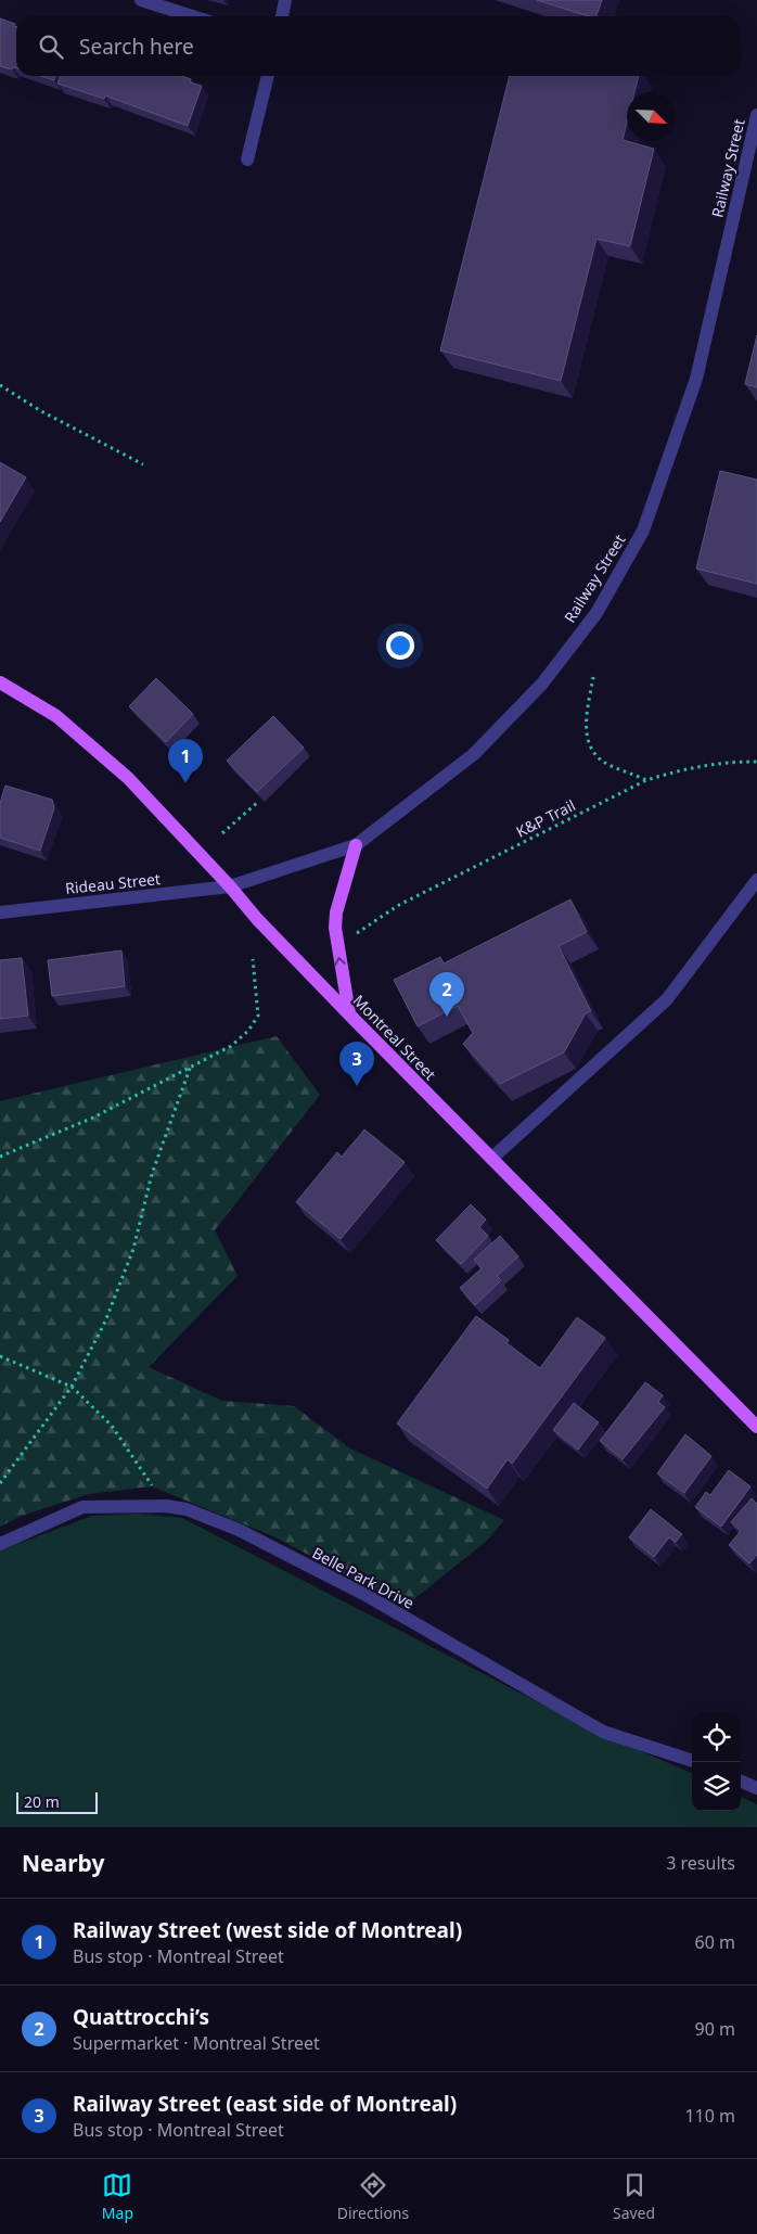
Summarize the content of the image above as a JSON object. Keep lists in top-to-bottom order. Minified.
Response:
{"streets":{"main road":["Montreal Street"],"street":["Railway Street","Rideau Street","Belle Park Drive"],"path":["K&P Trail"]},"crossings":[["Railway Street","Rideau Street"],["Railway Street","Montreal Street"],["Rideau Street","Montreal Street"]],"scale_bar":"20 m","north":"bottom right","page":{"search":"Search here","pins":["1","2","3"],"scale":"20 m","heading":["Nearby","3 results"],"list":[{"mark":"1","name":"Railway Street (west side of Montreal)","note":"Bus stop · Montreal Street","value":"60 m"},{"mark":"2","name":"Quattrocchi’s","note":"Supermarket · Montreal Street","value":"90 m"},{"mark":"3","name":"Railway Street (east side of Montreal)","note":"Bus stop · Montreal Street","value":"110 m"}],"nav":["Map","Directions","Saved"]}}
